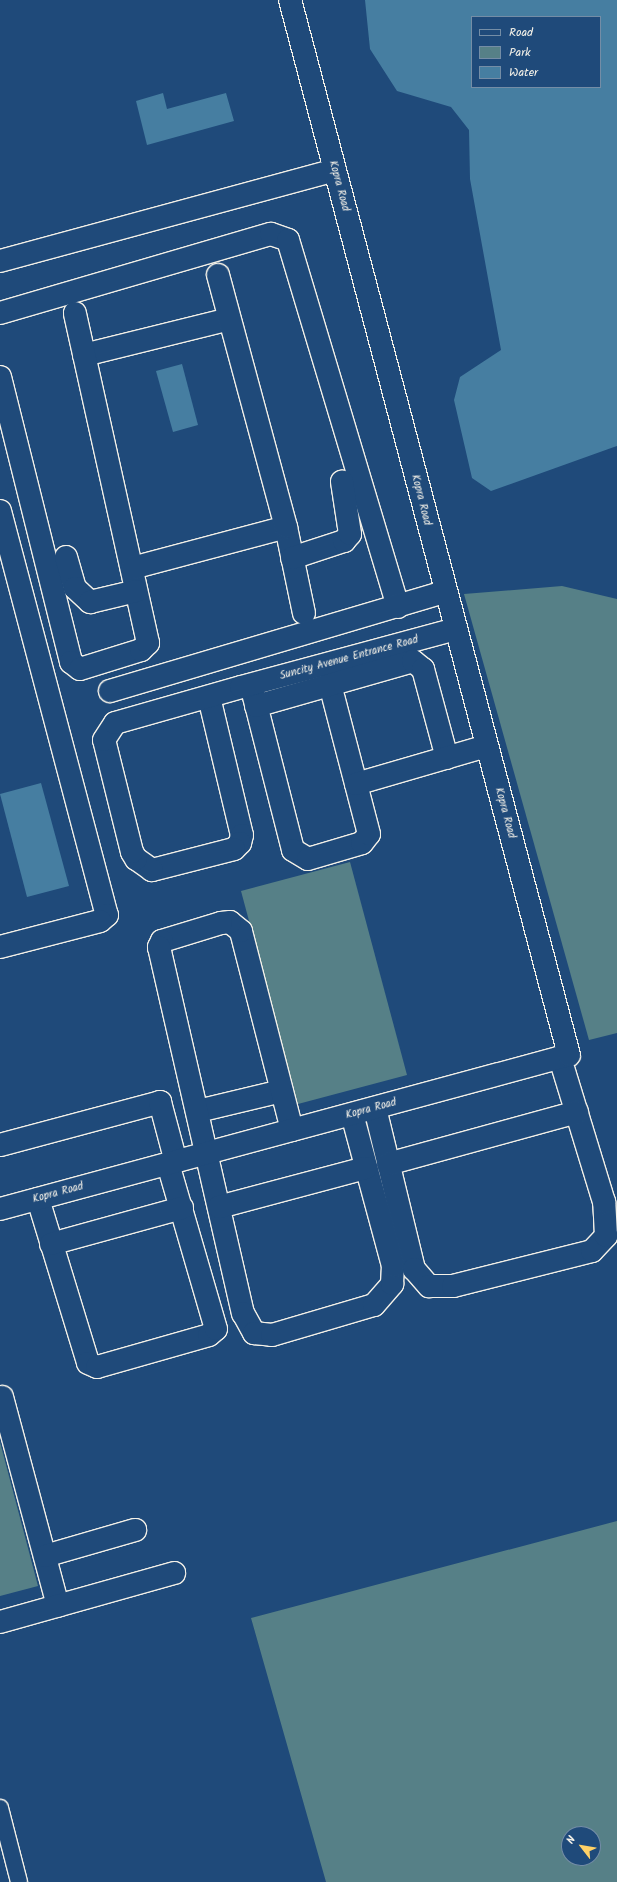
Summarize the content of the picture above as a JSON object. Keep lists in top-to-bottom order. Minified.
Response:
{"streets":{"street":["Kopra Road","Suncity Avenue Entrance Road"]},"crossings":[["Kopra Road","Suncity Avenue Entrance Road"]],"legend":["Road","Park","Water"],"north":"top left"}
